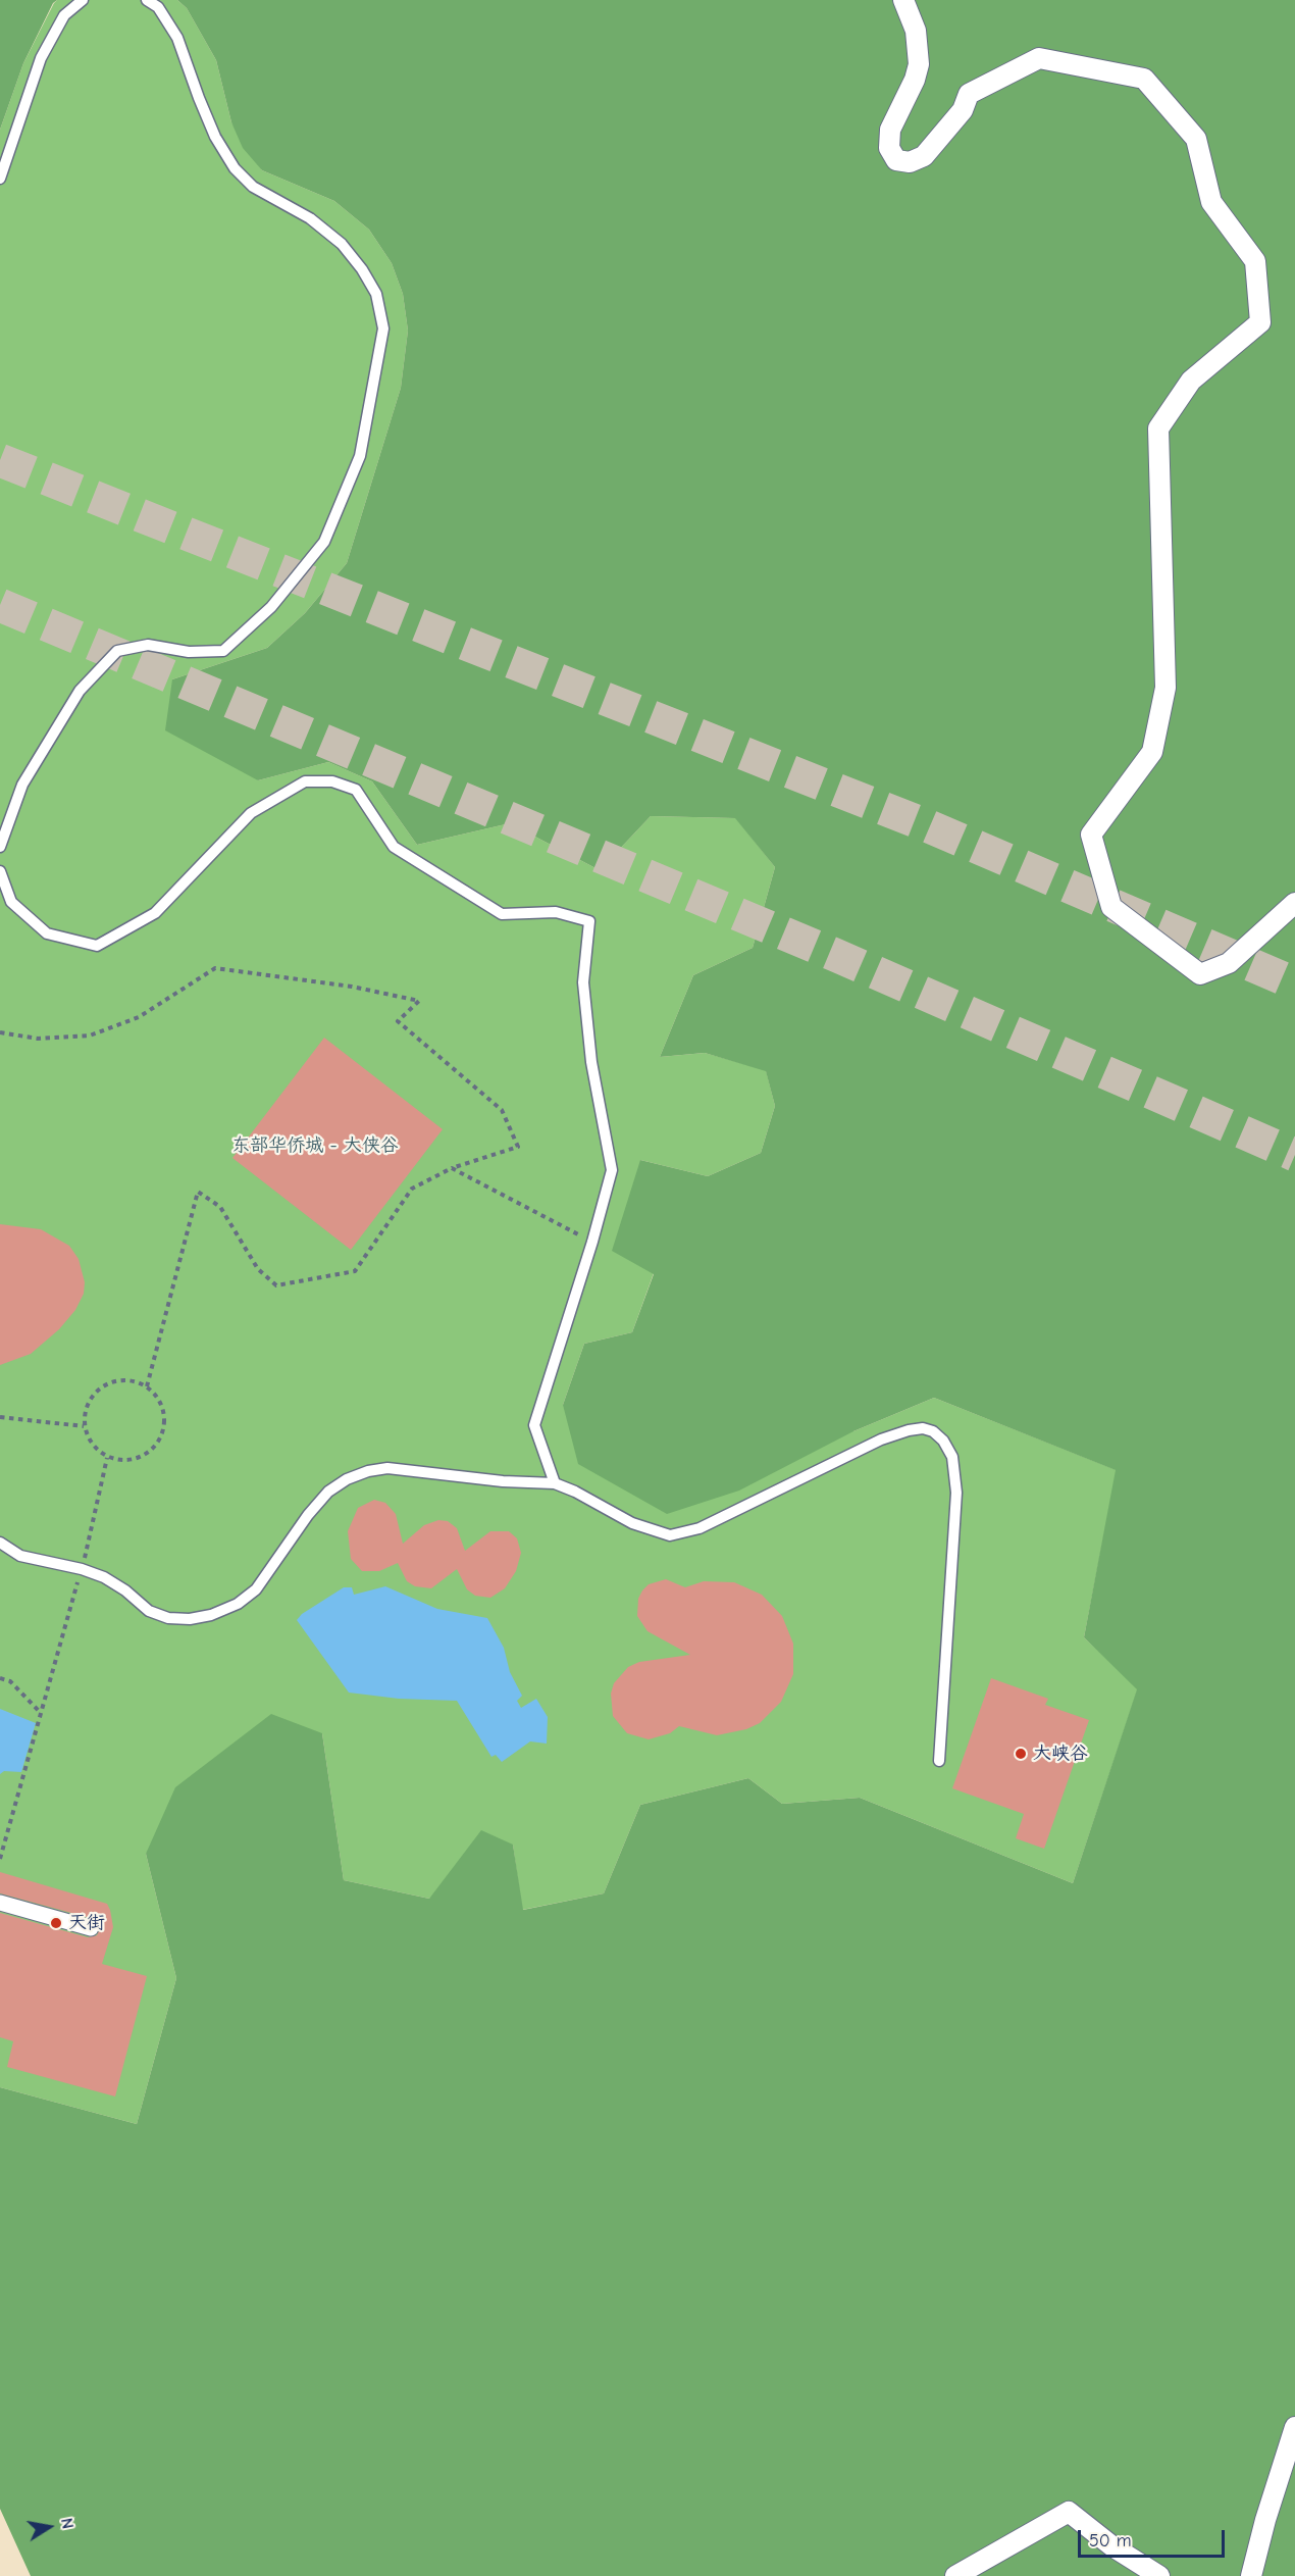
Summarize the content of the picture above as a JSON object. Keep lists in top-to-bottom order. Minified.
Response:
{"parks":["东部华侨城 - 大侠谷"],"places":["大峡谷","天街"],"scale_bar":"50 m","north":"right"}
